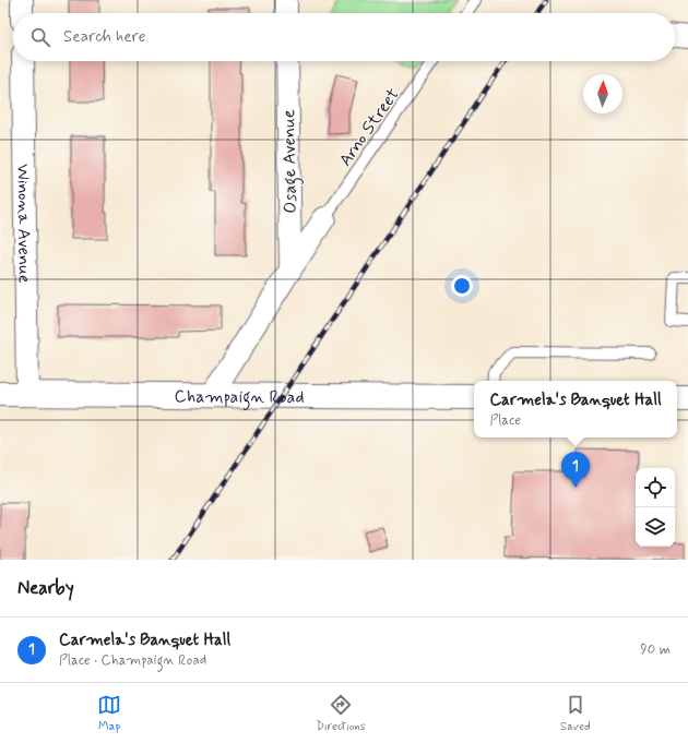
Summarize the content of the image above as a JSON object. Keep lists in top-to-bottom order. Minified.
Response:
{"streets":{"street":["Osage Avenue","Winona Avenue","Champaign Road"],"lane":["Arno Street"]},"crossings":[["Arno Street","Osage Avenue"],["Osage Avenue","Champaign Road"],["Winona Avenue","Champaign Road"]],"north":"top","page":{"search":"Search here","popup":["Carmela's Banquet Hall","Place"],"pins":"1","heading":"Nearby","list":[{"mark":"1","name":"Carmela's Banquet Hall","note":"Place · Champaign Road","value":"90 m"}],"nav":["Map","Directions","Saved"]}}
